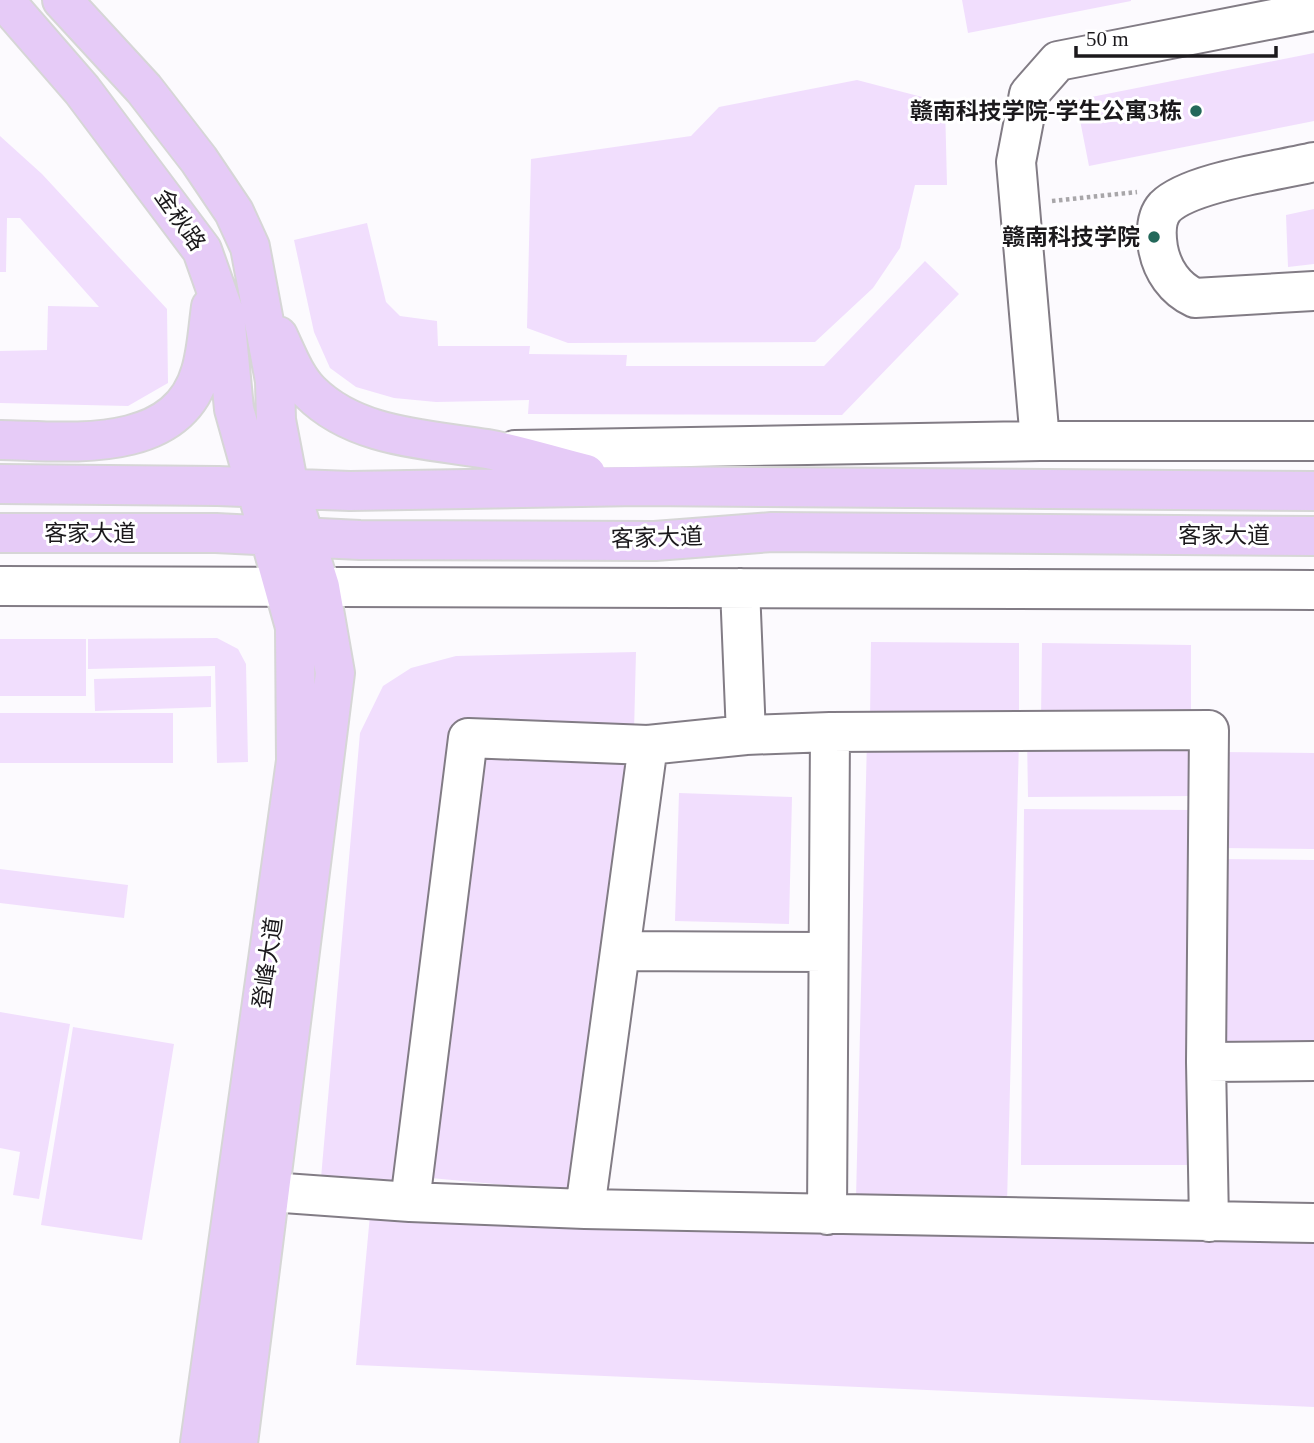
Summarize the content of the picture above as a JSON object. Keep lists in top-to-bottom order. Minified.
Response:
{"streets":{"main road":["金秋路","客家大道","登峰大道"]},"crossings":[["金秋路","客家大道"],["金秋路","登峰大道"],["客家大道","登峰大道"]],"places":["赣南科技学院-学生公寓3栋","赣南科技学院"],"scale_bar":"50 m"}
